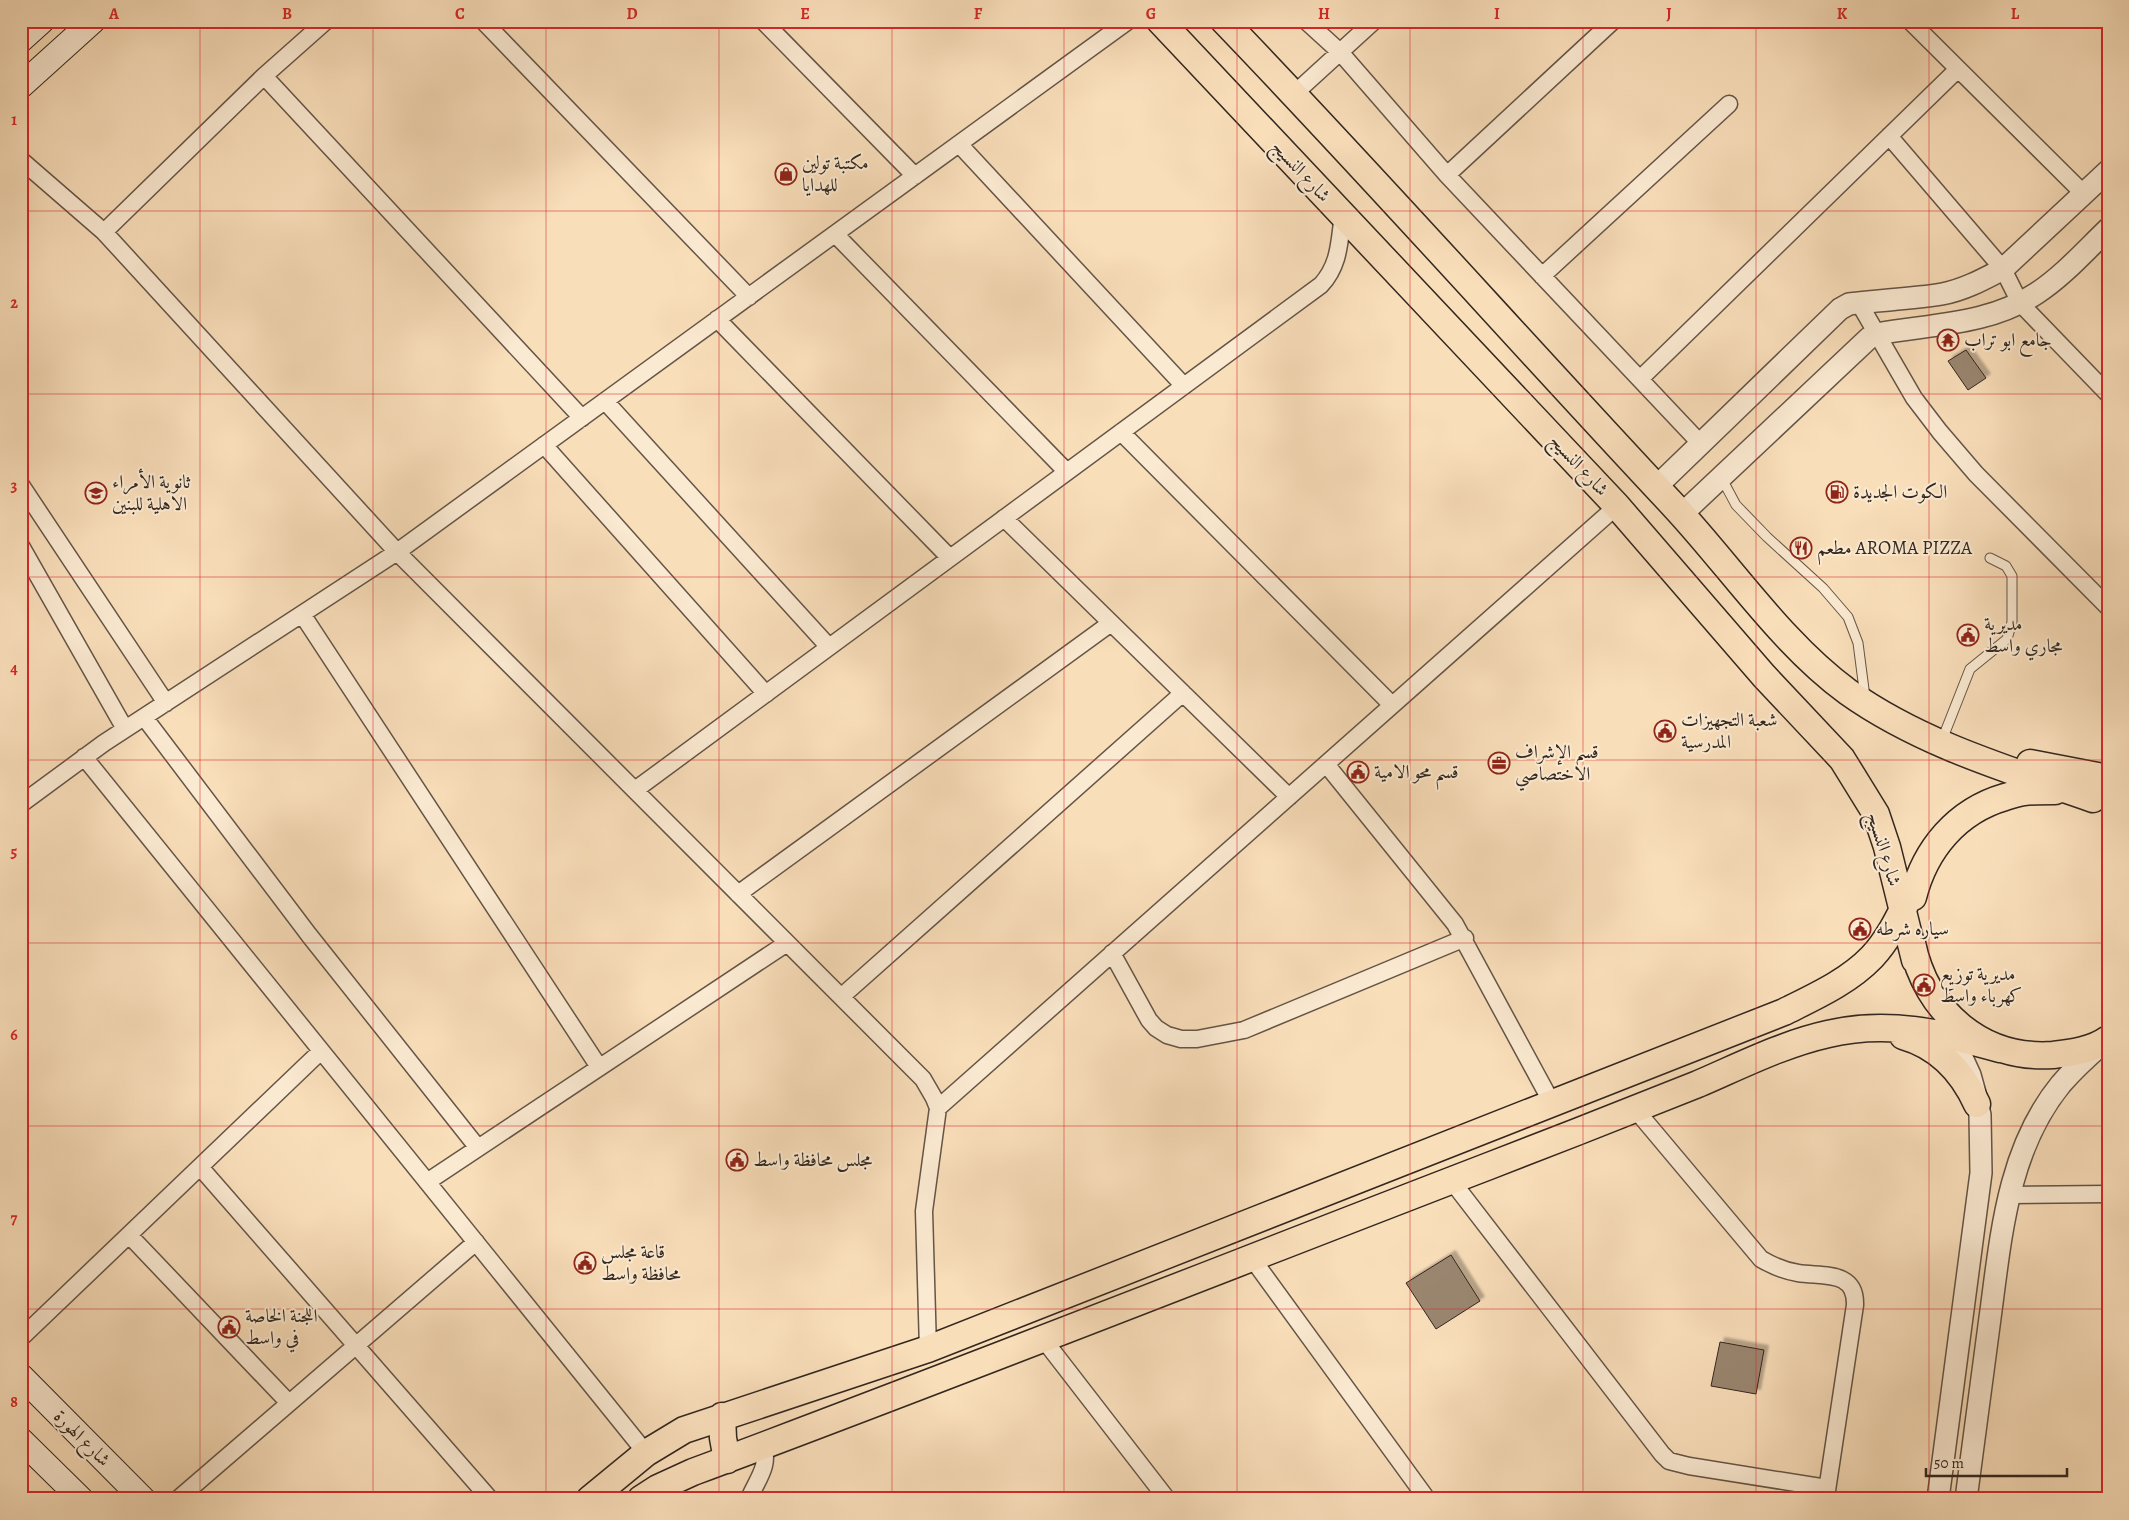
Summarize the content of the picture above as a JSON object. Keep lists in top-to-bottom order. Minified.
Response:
{"streets":{"main road":["شارع النسيج","شارع الهورة"]},"places":{"shop":["مكتبة تولين للهدايا"],"temple":["جامع ابو تراب"],"fuel station":["الكوت الجديدة"],"school or university":["ثانوية الأمراء الاهلية للبنين"],"restaurant":["مطعم AROMA PIZZA"],"public building":["مديرية مجاري واسط","شعبة التجهيزات المدرسية","قسم محو الامية","سياره شرطه","مديرية توزيع كهرباء واسط","مجلس محافظة واسط","قاعة مجلس محافظة واسط","اللجنة الخاصة في واسط"],"office":["قسم الإشراف الاختصاصي"]},"scale_bar":"50 m","grid":{"columns":["A","B","C","D","E","F","G","H","I","J","K","L"],"rows":["1","2","3","4","5","6","7","8"]}}
